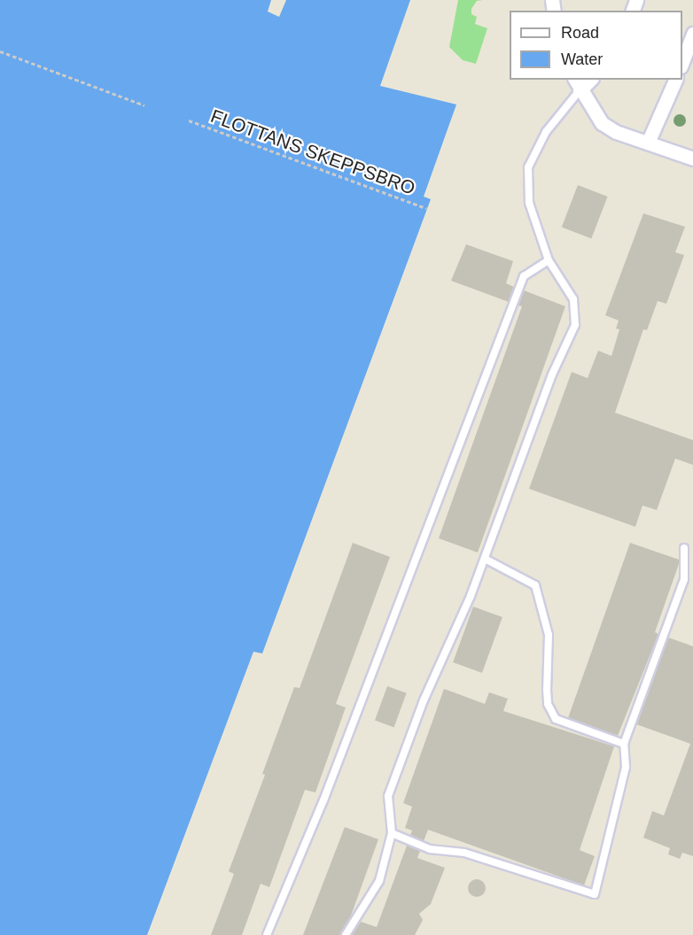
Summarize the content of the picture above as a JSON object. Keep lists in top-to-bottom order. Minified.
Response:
{"streets":{"path":["FLOTTANS SKEPPSBRO"]},"legend":["Road","Water"]}
